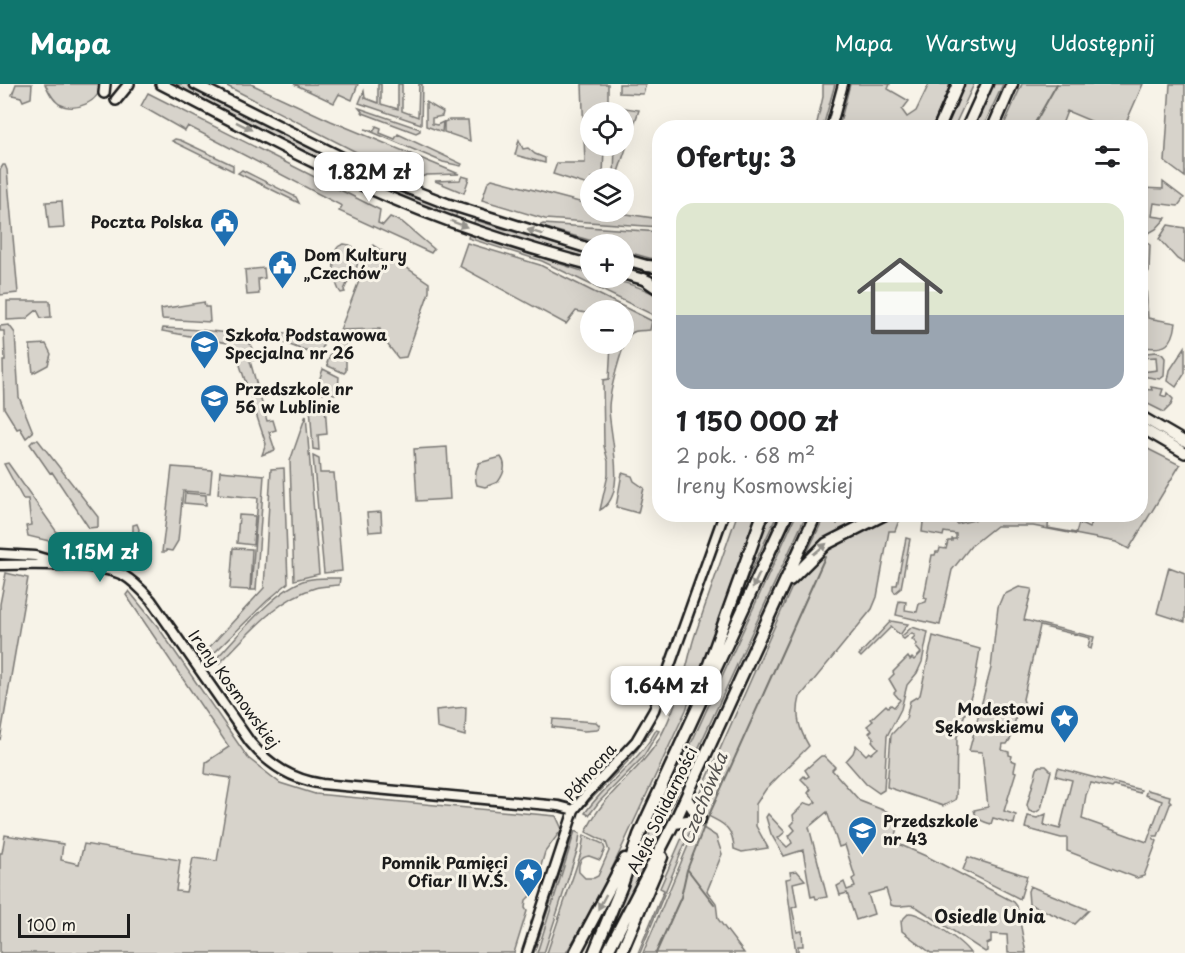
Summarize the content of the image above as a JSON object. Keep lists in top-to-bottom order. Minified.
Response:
{"streets":{"main road":["Aleja Solidarności"],"street":["Ireny Kosmowskiej","Północna"]},"crossings":[["Ireny Kosmowskiej","Północna"]],"districts":["Osiedle Unia"],"water":["Czechówka"],"places":{"public building":["Poczta Polska","Dom Kultury „Czechów”"],"school or university":["Szkoła Podstawowa Specjalna nr 26","Przedszkole nr 56 w Lublinie","Przedszkole nr 43"],"place":["Modestowi Sękowskiemu","Pomnik Pamięci Ofiar II W.Ś."]},"scale_bar":"100 m","page":{"header":"Mapa","nav":["Mapa","Warstwy","Udostępnij"],"map_buttons":["+","−"],"heading":"Oferty: 3","price":["1.82M zł","1.15M zł","1.64M zł"],"list":[{"name":"1 150 000 zł","note":"2 pok. · 68 m² · Ireny Kosmowskiej"}],"scale":"100 m"}}
